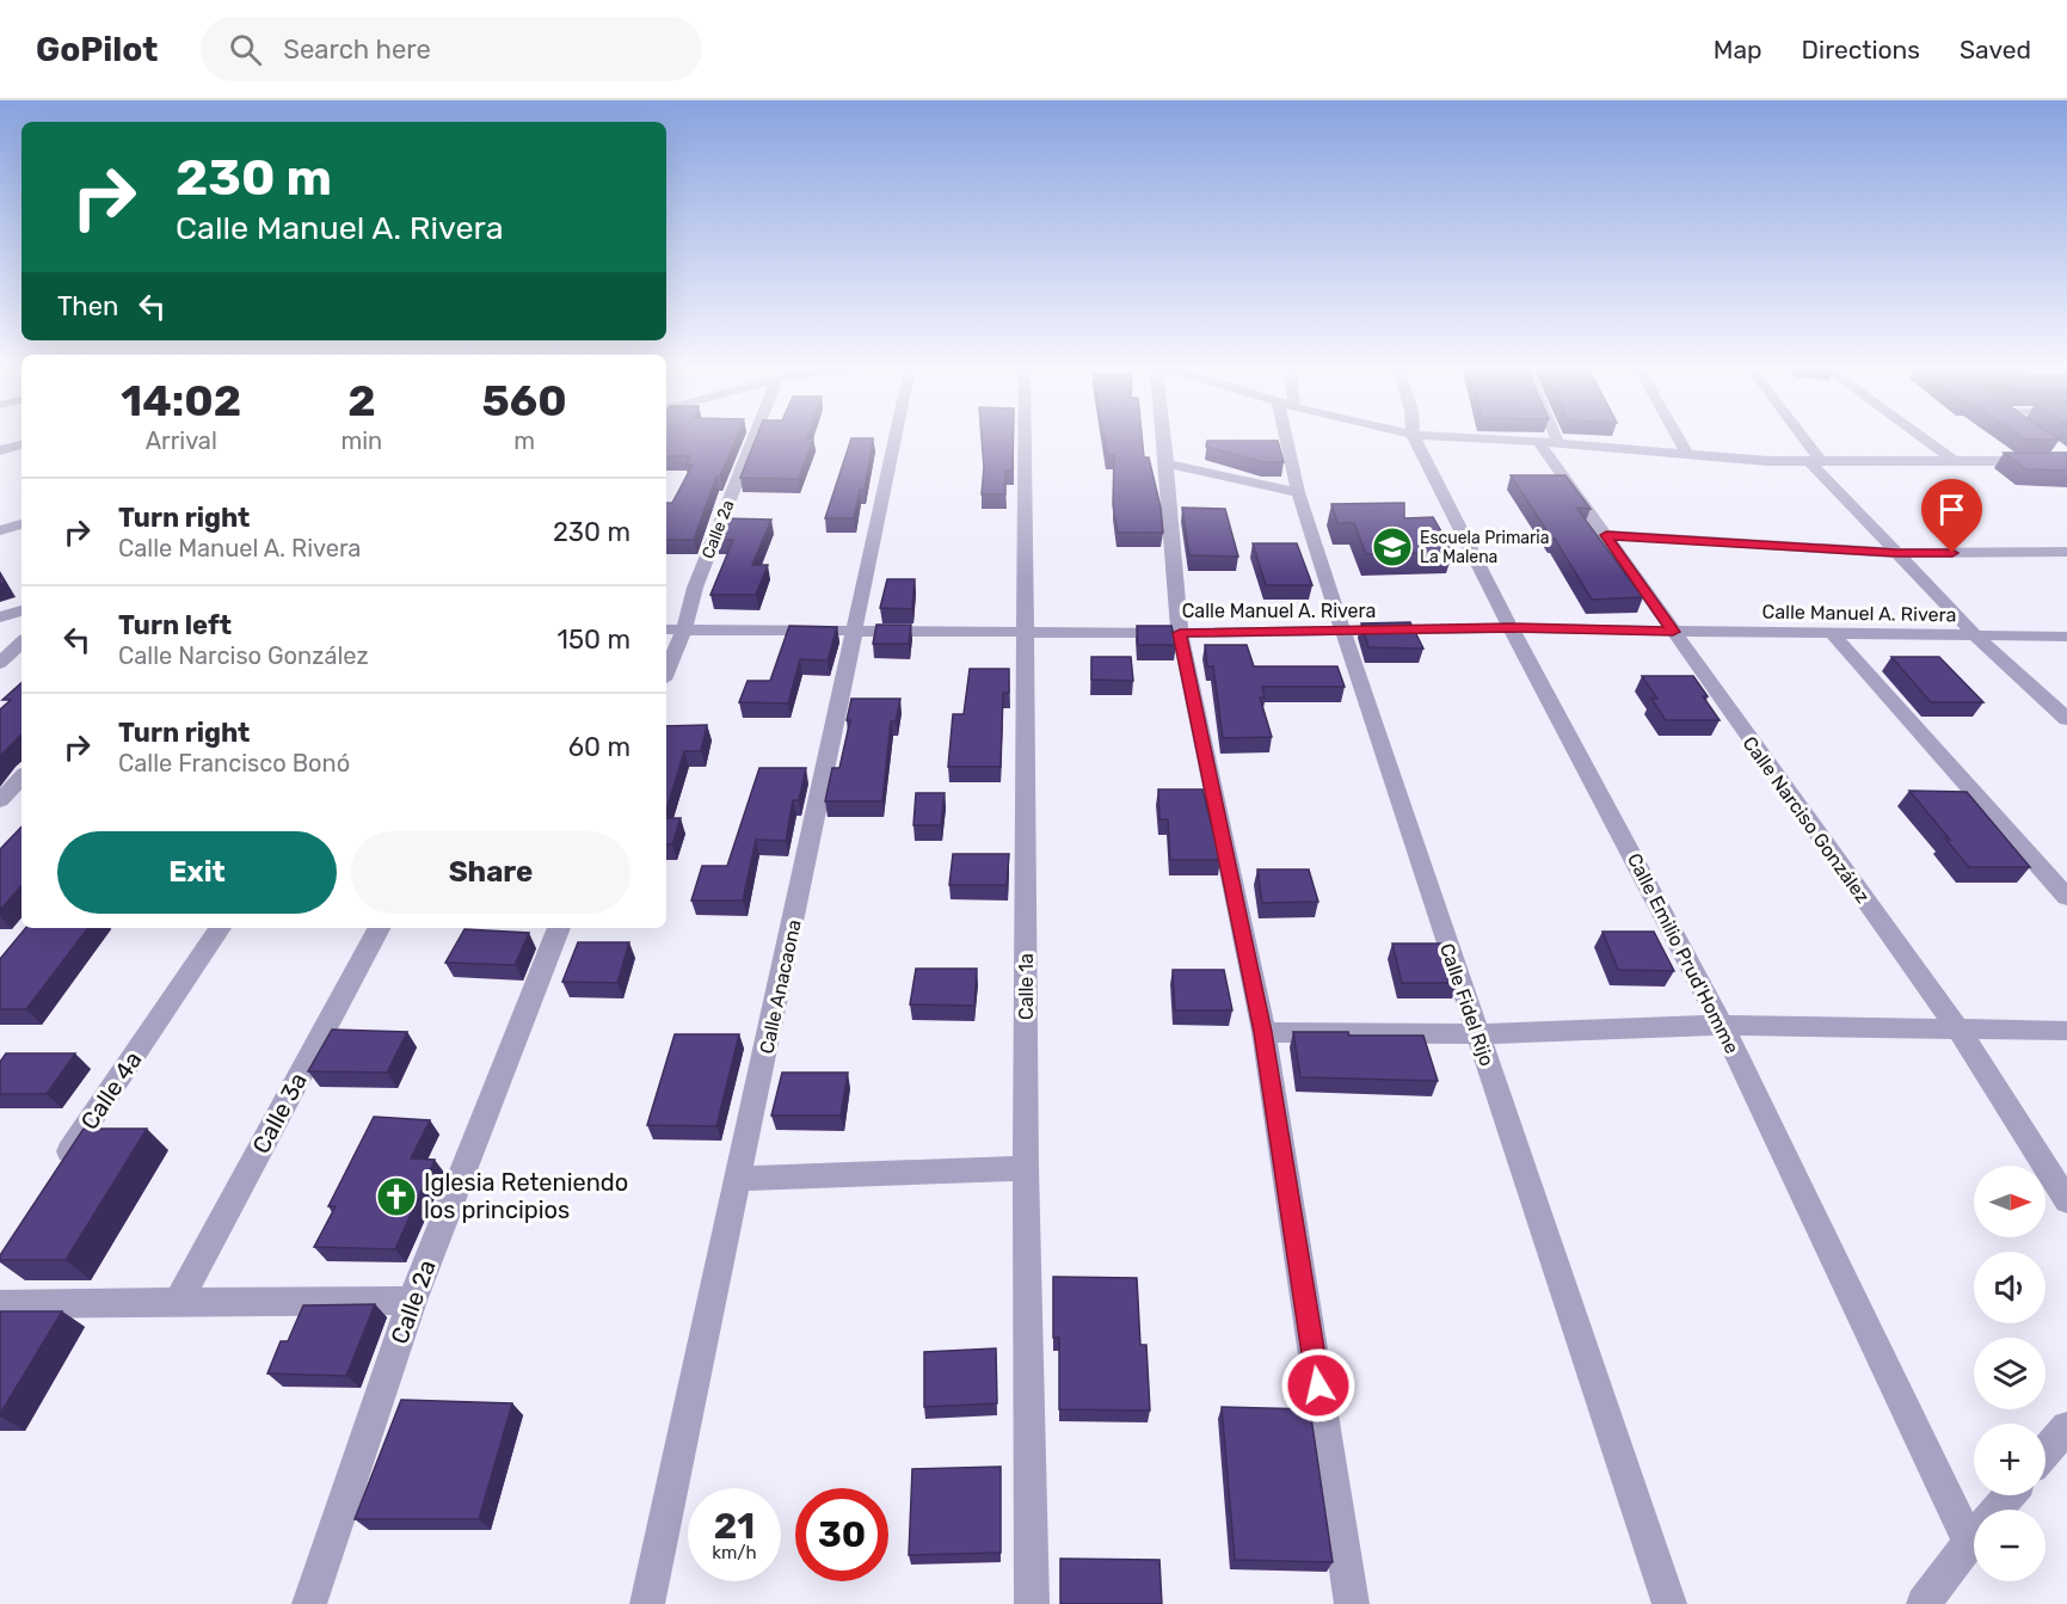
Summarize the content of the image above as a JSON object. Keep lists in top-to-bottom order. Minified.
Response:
{"streets":{"street":["Calle 2a","Calle Manuel A. Rivera","Calle Narciso González","Calle Emilio Prud'Homme","Calle Anacaona","Calle 1a","Calle Fidel Rijo","Calle 4a","Calle 3a"]},"crossings":[["Calle 2a","Calle Manuel A. Rivera"],["Calle Manuel A. Rivera","Calle Narciso González"],["Calle Manuel A. Rivera","Calle Emilio Prud'Homme"],["Calle Manuel A. Rivera","Calle Anacaona"],["Calle Manuel A. Rivera","Calle 1a"],["Calle Manuel A. Rivera","Calle Fidel Rijo"]],"places":{"school or university":["Escuela Primaria La Malena"],"church":["Iglesia Reteniendo los principios"]},"north":"right","page":{"header":"GoPilot","search":"Search here","nav":["Map","Directions","Saved"],"turn":["230 m","Calle Manuel A. Rivera"],"then":"Then","eta":["14:02","Arrival","2","min","560","m"],"list":[{"name":"Turn right","note":"Calle Manuel A. Rivera","value":"230 m"},{"name":"Turn left","note":"Calle Narciso González","value":"150 m"},{"name":"Turn right","note":"Calle Francisco Bonó","value":"60 m"}],"buttons":["Exit","Share"],"map_buttons":["+","−"],"speed":"21 km/h","limit":"30"}}
